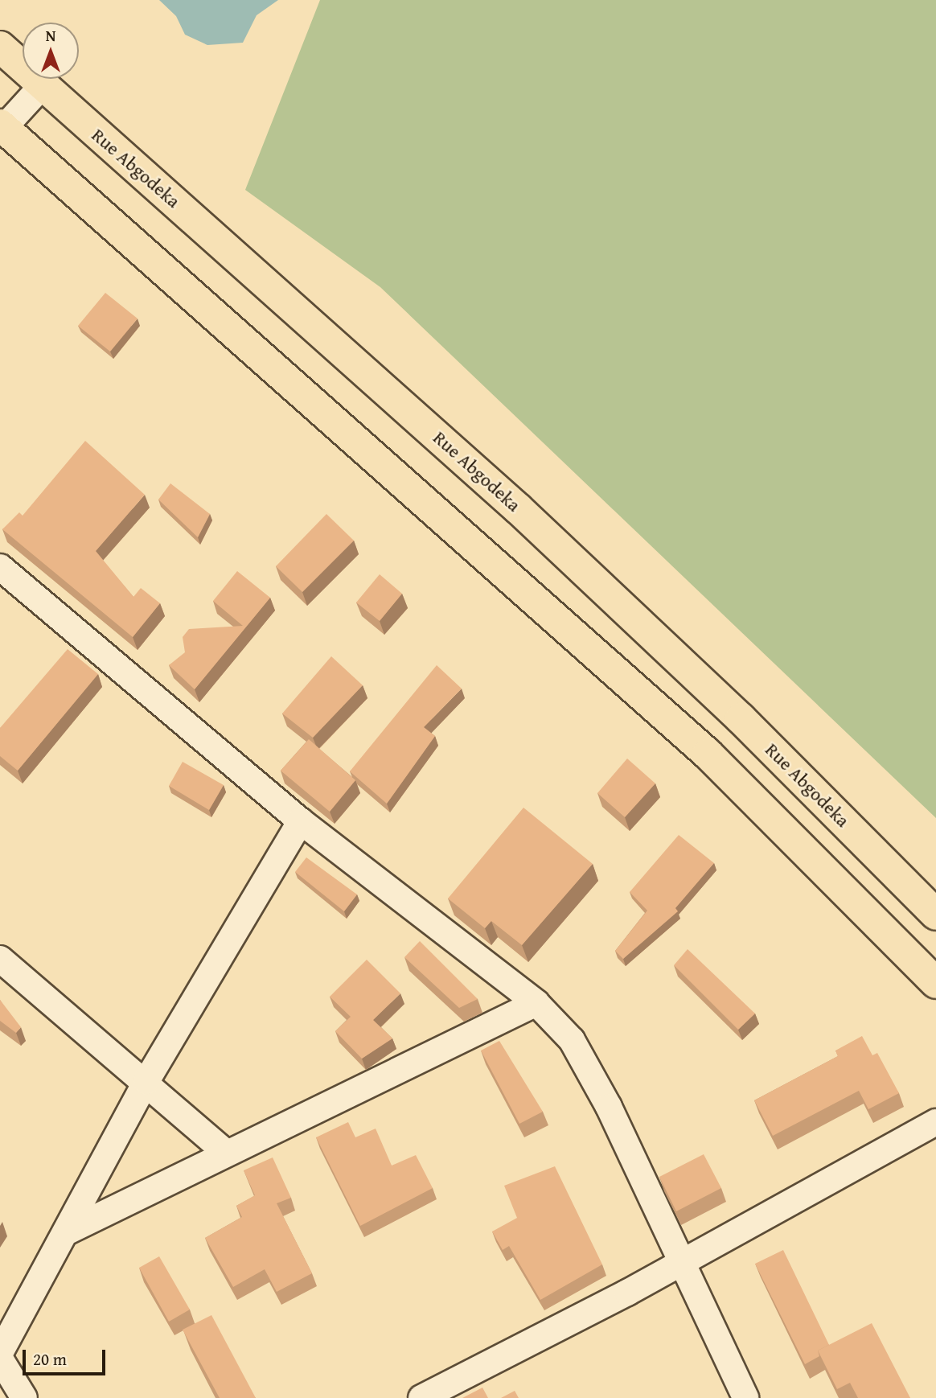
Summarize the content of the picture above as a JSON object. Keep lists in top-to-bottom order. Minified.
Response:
{"streets":{"main road":["Rue Abgodeka"]},"scale_bar":"20 m","north":"top"}
